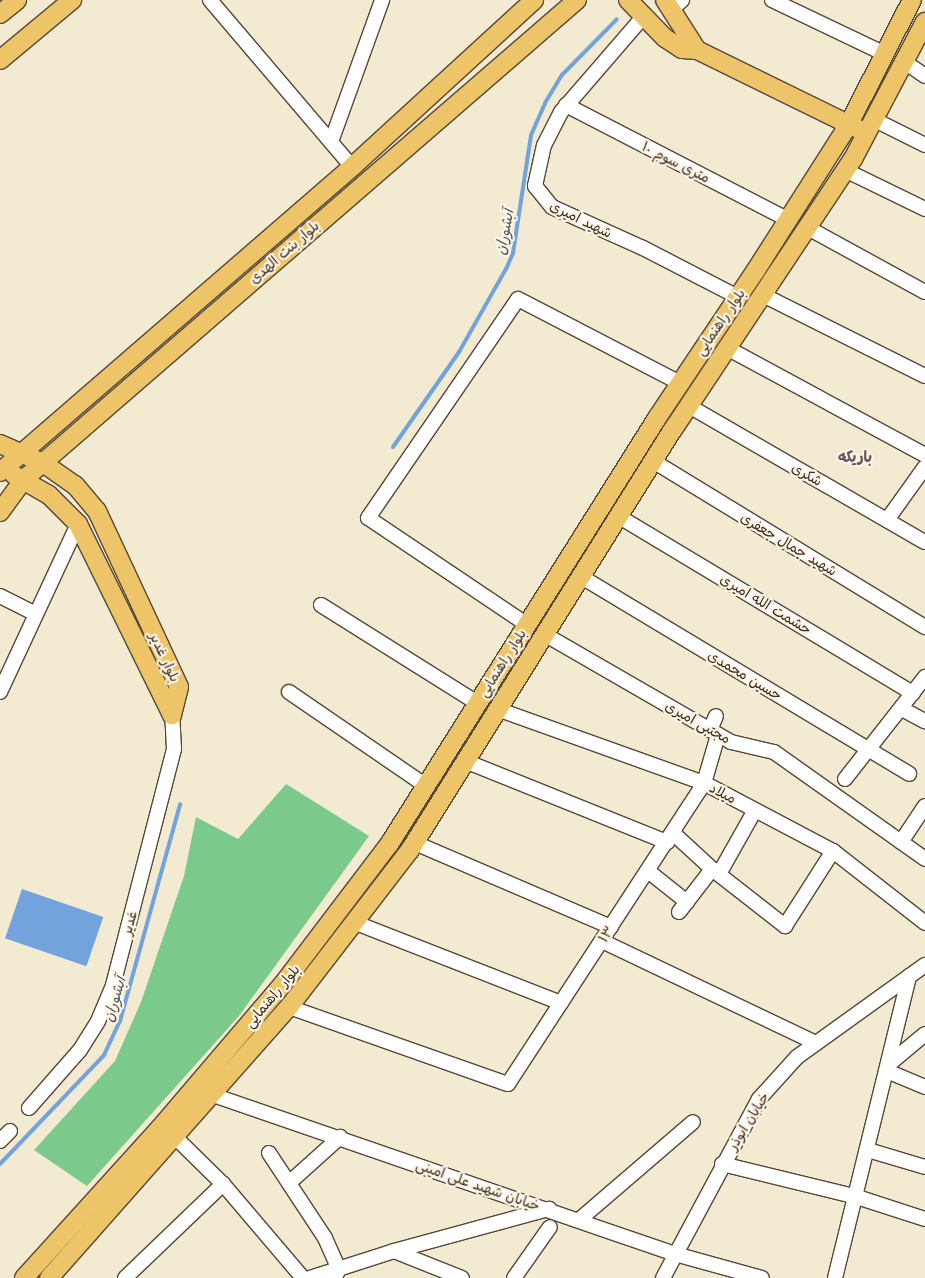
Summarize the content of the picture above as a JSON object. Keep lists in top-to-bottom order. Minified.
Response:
{"streets":{"main road":["بلوار بنت الهدی","بلوار راهنمایی","بلوار غدیر"],"street":["۱۰ متری سوم","شهید امیری","شکری","شهید جمال جعفری","حشمت الله امیری","حسین محمدی","مجتبی امیری","میلاد","غدیر","۱۳","خیابان ابوذر","خیابان شهید علی امینی"]},"crossings":[["۱۰ متری سوم","شهید امیری"],["۱۰ متری سوم","بلوار راهنمایی"],["شهید امیری","بلوار راهنمایی"],["بلوار بنت الهدی","بلوار غدیر"],["بلوار راهنمایی","شکری"],["بلوار راهنمایی","شهید جمال جعفری"],["بلوار راهنمایی","حشمت الله امیری"],["بلوار راهنمایی","حسین محمدی"],["بلوار راهنمایی","مجتبی امیری"],["بلوار راهنمایی","میلاد"],["بلوار راهنمایی","۱۳"],["بلوار راهنمایی","خیابان شهید علی امینی"],["بلوار غدیر","غدیر"],["مجتبی امیری","۱۳"],["میلاد","۱۳"],["خیابان ابوذر","خیابان شهید علی امینی"]],"districts":["باریکه"],"water":["آبشوران"]}
